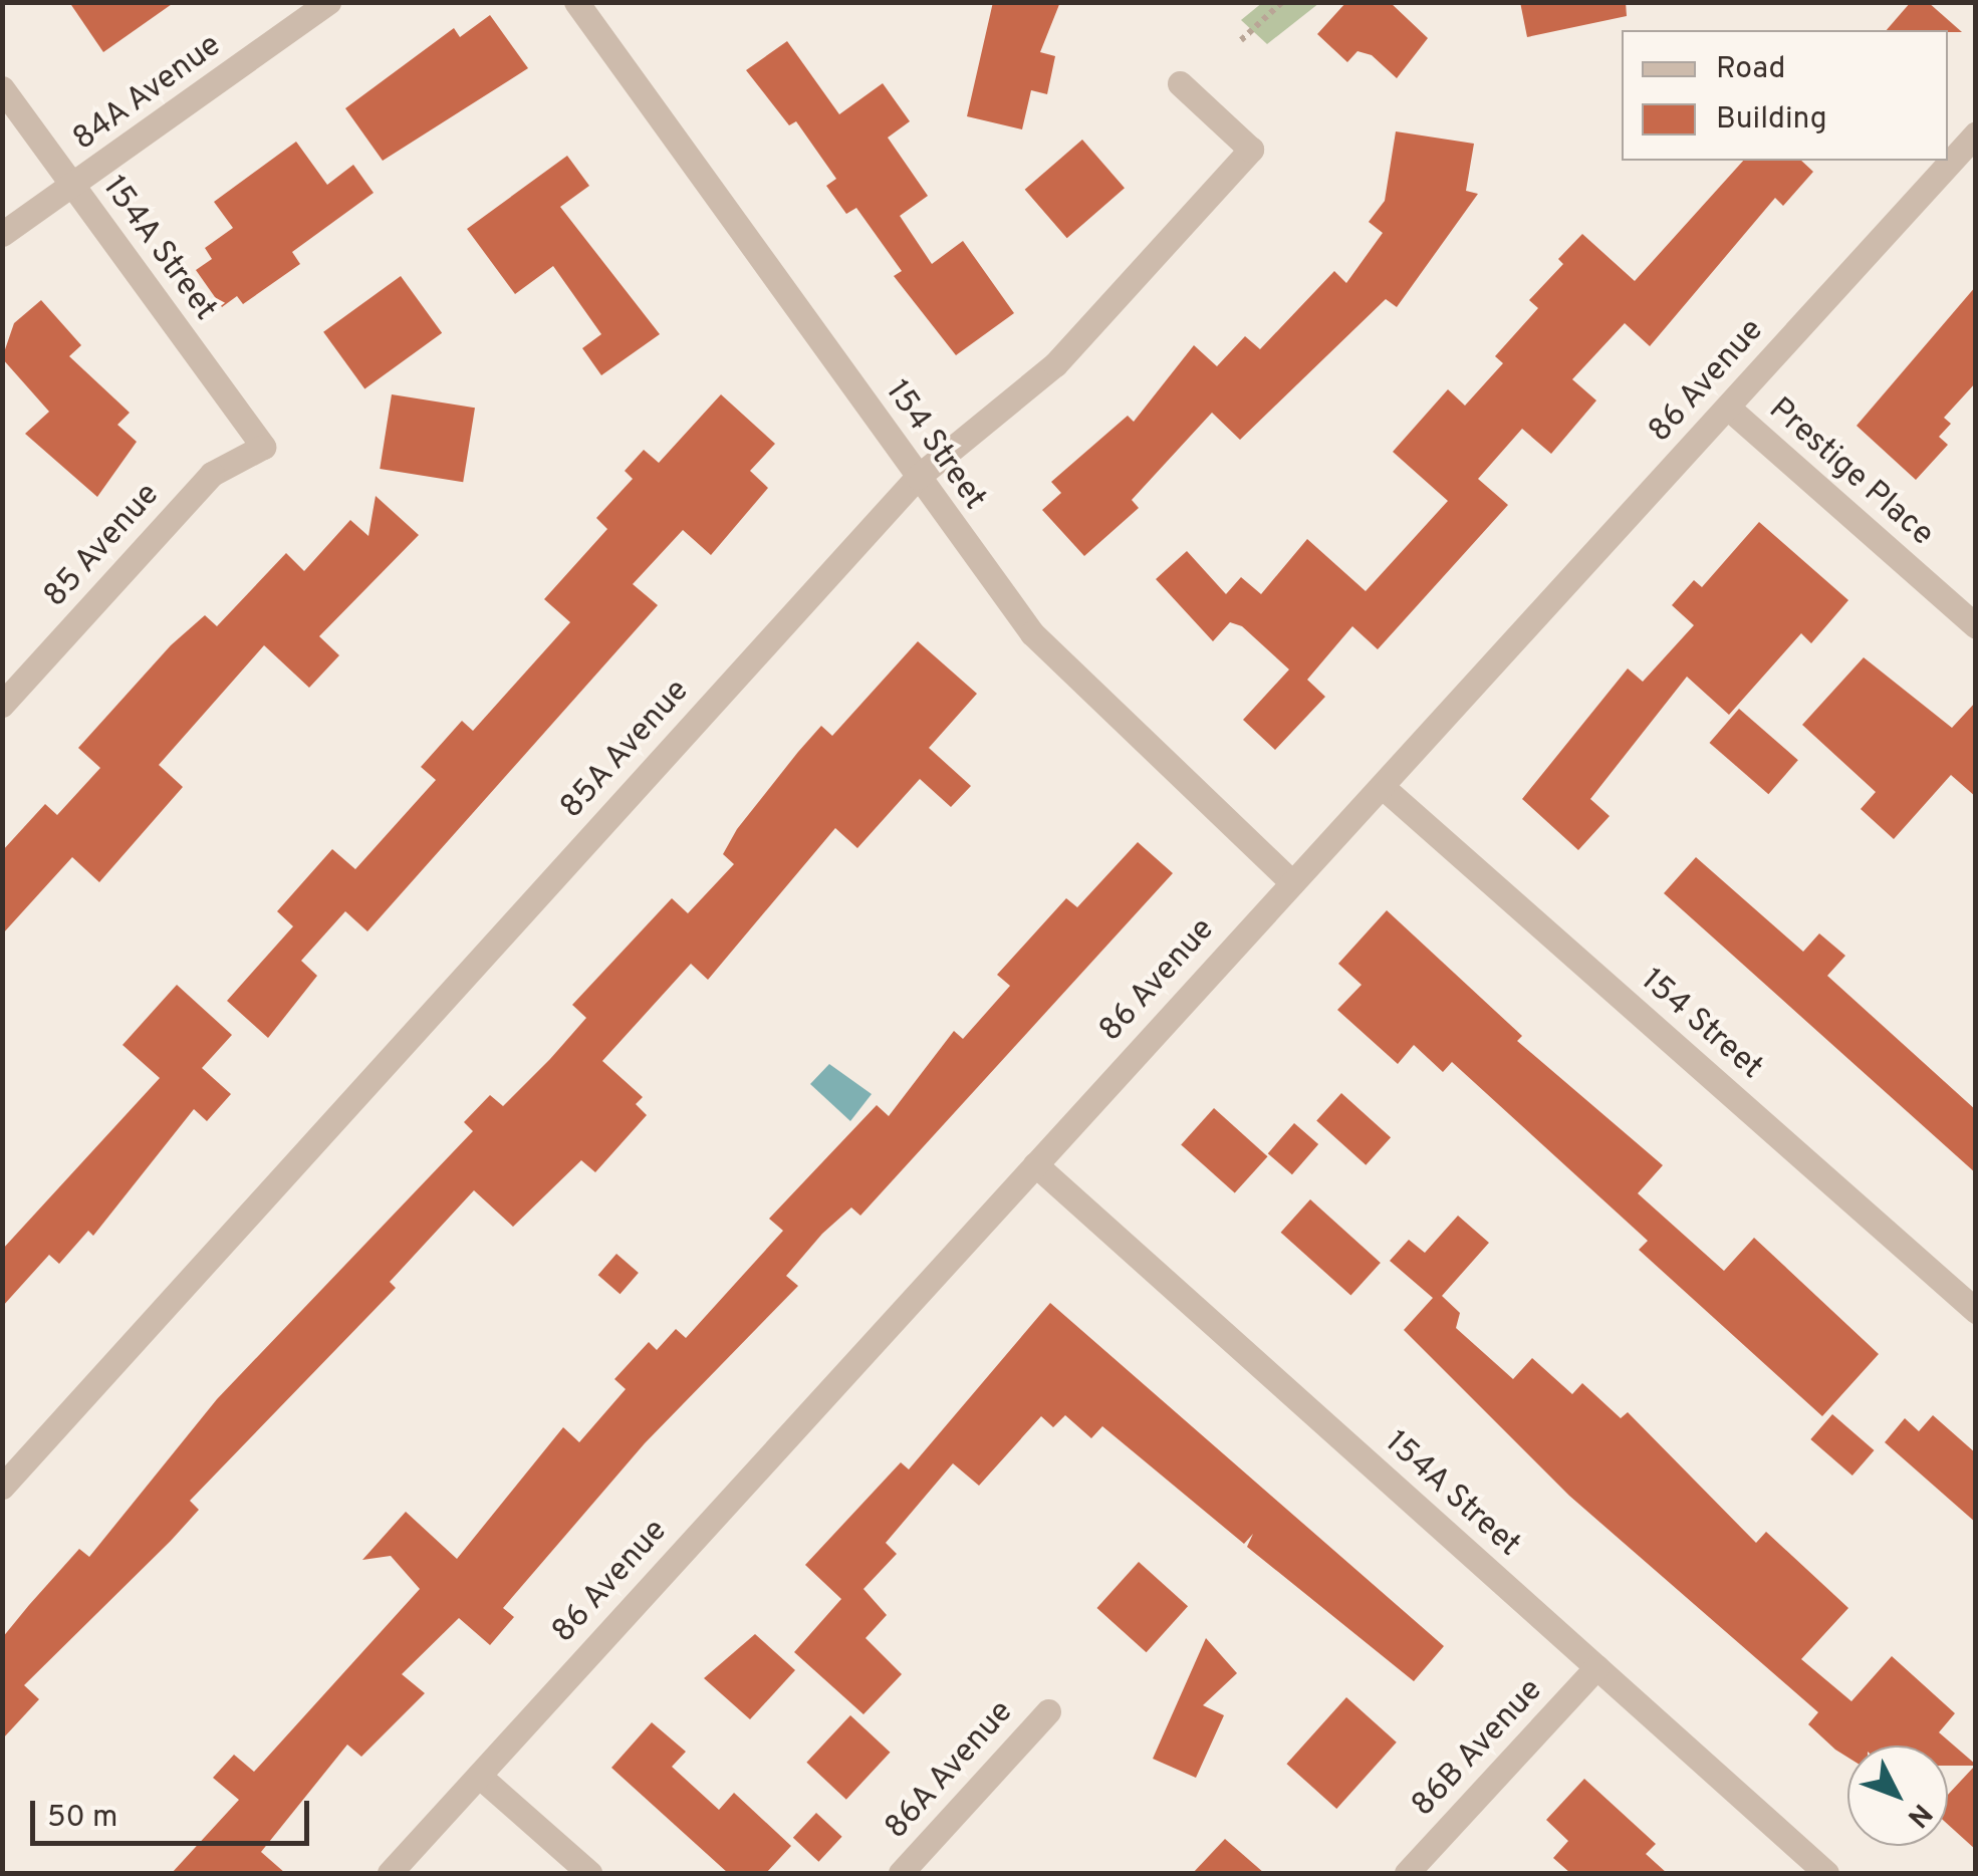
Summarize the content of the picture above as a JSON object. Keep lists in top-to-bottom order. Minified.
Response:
{"streets":{"street":["84A Avenue","154A Street","86 Avenue","154 Street","Prestige Place","85 Avenue","85A Avenue","86B Avenue","86A Avenue"]},"crossings":[["84A Avenue","154A Street"],["154A Street","86 Avenue"],["154A Street","85 Avenue"],["154A Street","86B Avenue"],["86 Avenue","154 Street"],["86 Avenue","Prestige Place"],["154 Street","85A Avenue"]],"legend":["Road","Building"],"scale_bar":"50 m","north":"bottom right"}
